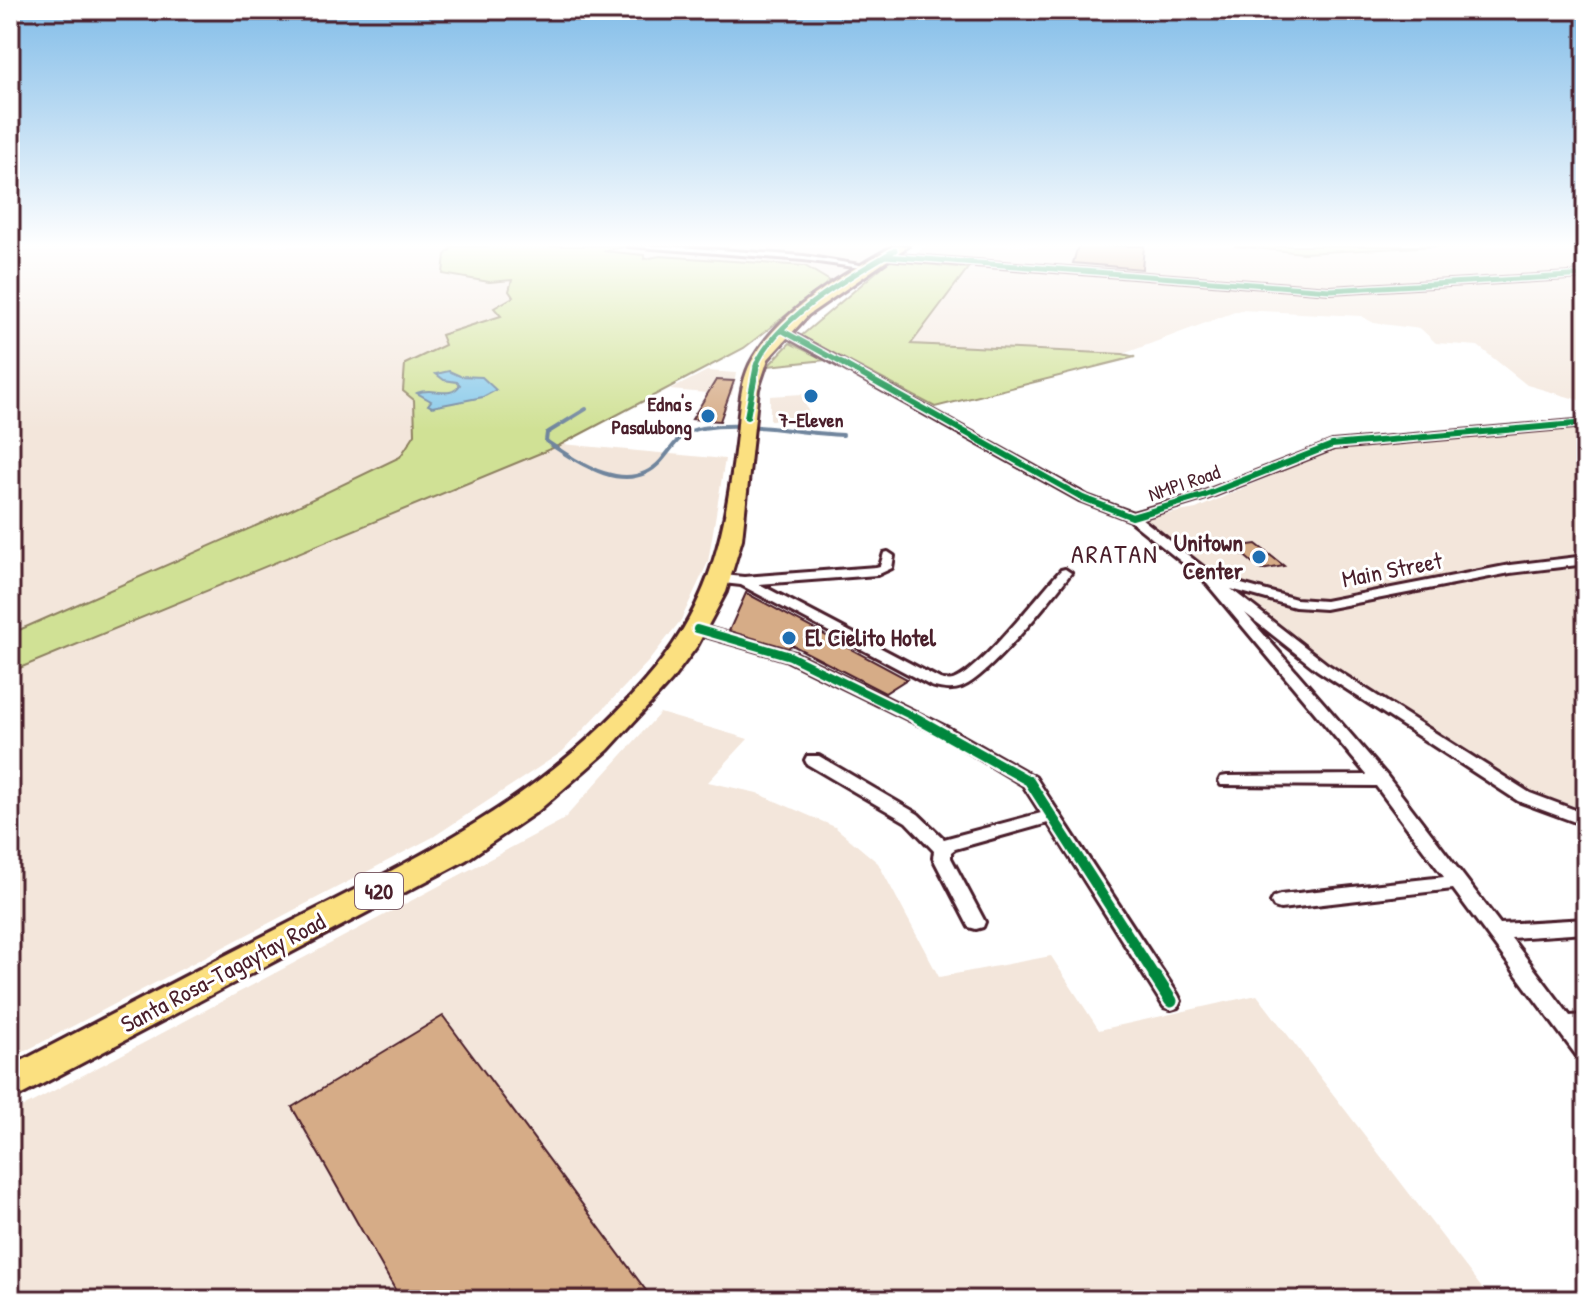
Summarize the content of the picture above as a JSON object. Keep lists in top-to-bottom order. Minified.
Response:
{"streets":{"main road":["420","Santa Rosa-Tagaytay Road"],"street":["NMPI Road","Main Street"]},"crossings":[["NMPI Road","Santa Rosa-Tagaytay Road"]],"districts":["ARATAN"],"places":["7-Eleven","Edna's Pasalubong","Unitown Center","El Cielito Hotel"]}
